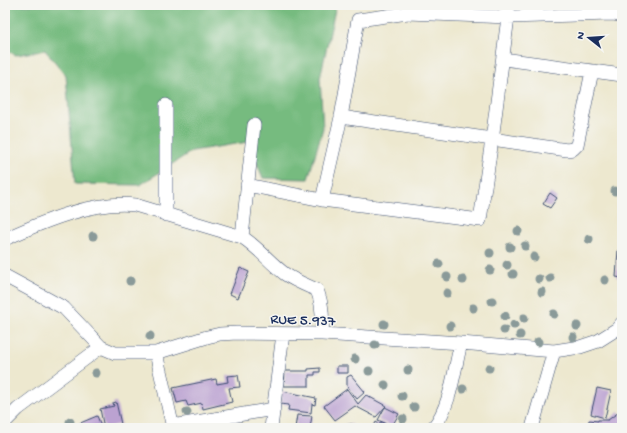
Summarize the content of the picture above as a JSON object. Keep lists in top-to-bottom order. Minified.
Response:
{"streets":{"street":["RUE 5.937"]},"north":"left"}
